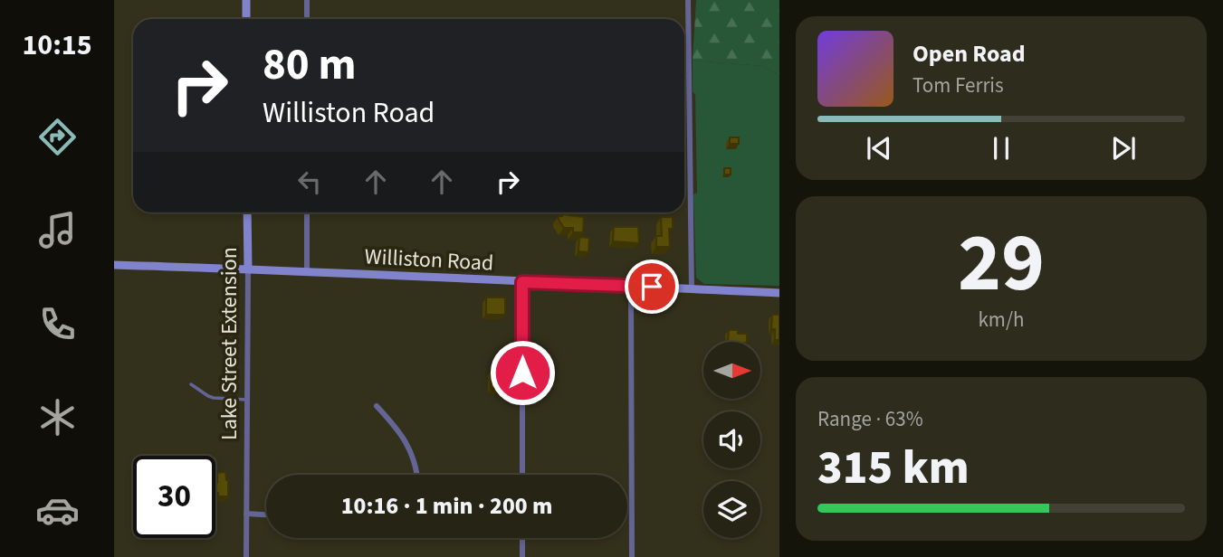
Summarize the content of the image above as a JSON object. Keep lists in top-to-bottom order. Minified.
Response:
{"streets":{"main road":["Williston Road","Lake Street Extension"]},"crossings":[["Williston Road","Lake Street Extension"]],"north":"right","page":{"tabs":"10:15","turn":["80 m","Williston Road"],"song":["Open Road","Tom Ferris"],"tile":[["29","km/h"],["Range · 63%","315 km"]],"limit":"30","trip":"10:16 · 1 min · 200 m"}}
